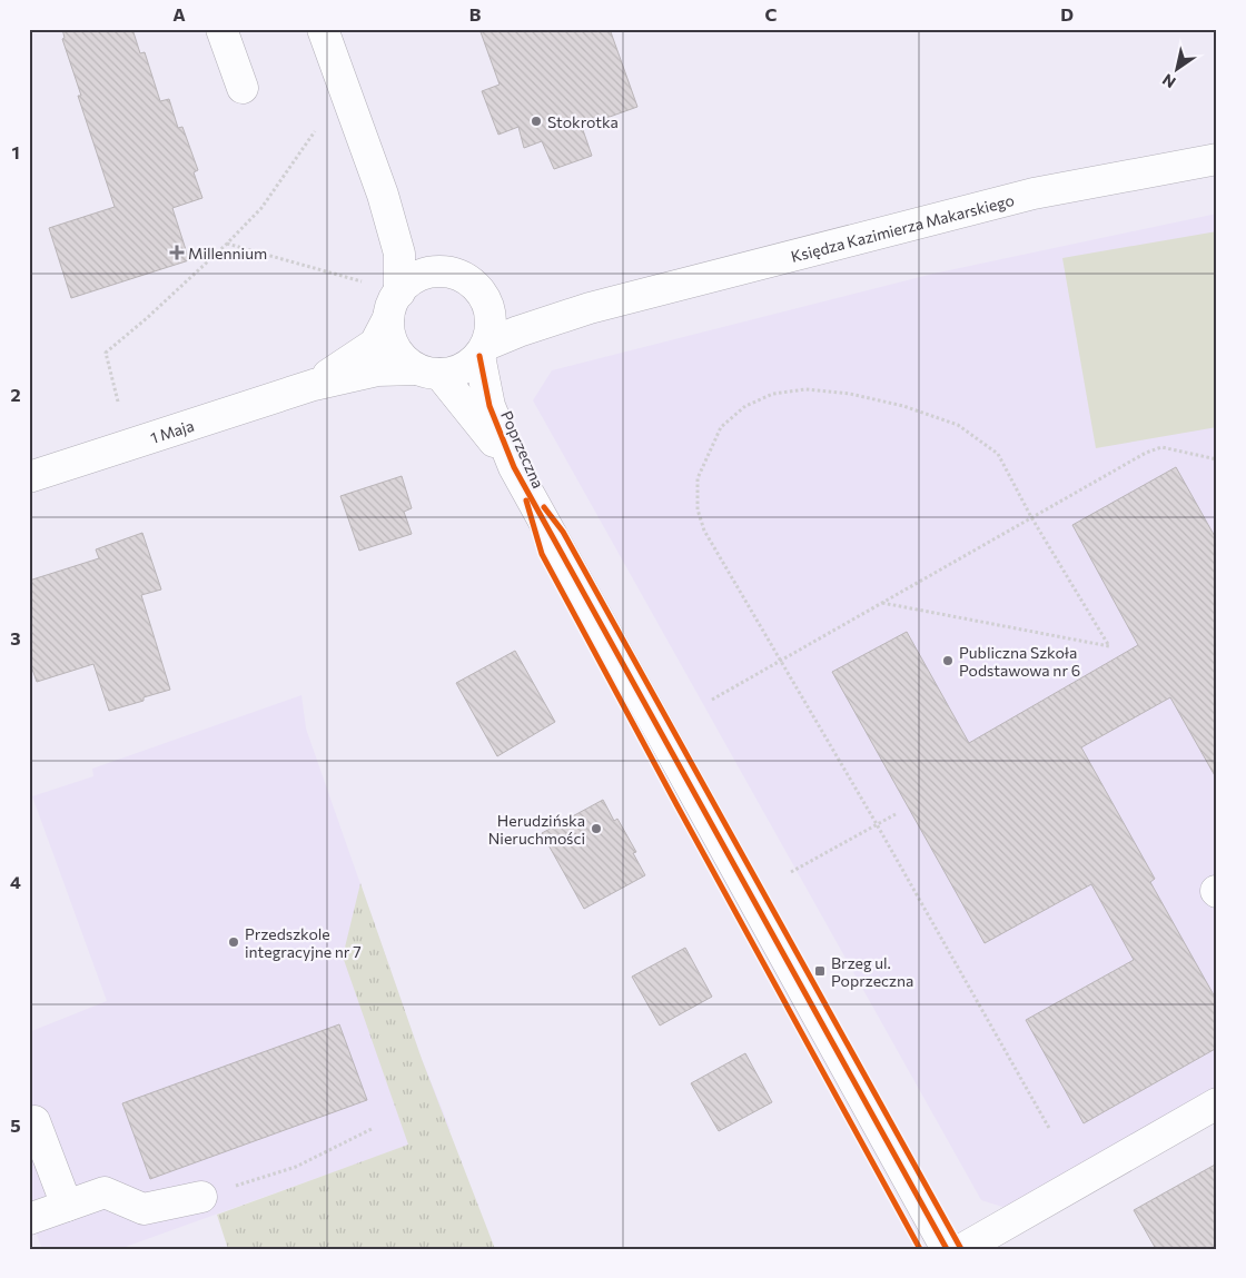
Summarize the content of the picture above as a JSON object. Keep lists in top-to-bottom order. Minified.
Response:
{"streets":{"street":["Księdza Kazimierza Makarskiego","1 Maja","Poprzeczna"]},"crossings":[["Księdza Kazimierza Makarskiego","1 Maja"],["Księdza Kazimierza Makarskiego","Poprzeczna"],["1 Maja","Poprzeczna"]],"places":{"other":["Stokrotka","Publiczna Szkoła Podstawowa nr 6","Herudzińska Nieruchmości","Przedszkole integracyjne nr 7"],"health":["Millennium"],"transit":["Brzeg ul. Poprzeczna"]},"north":"bottom left","grid":{"columns":["A","B","C","D"],"rows":["1","2","3","4","5"]}}
